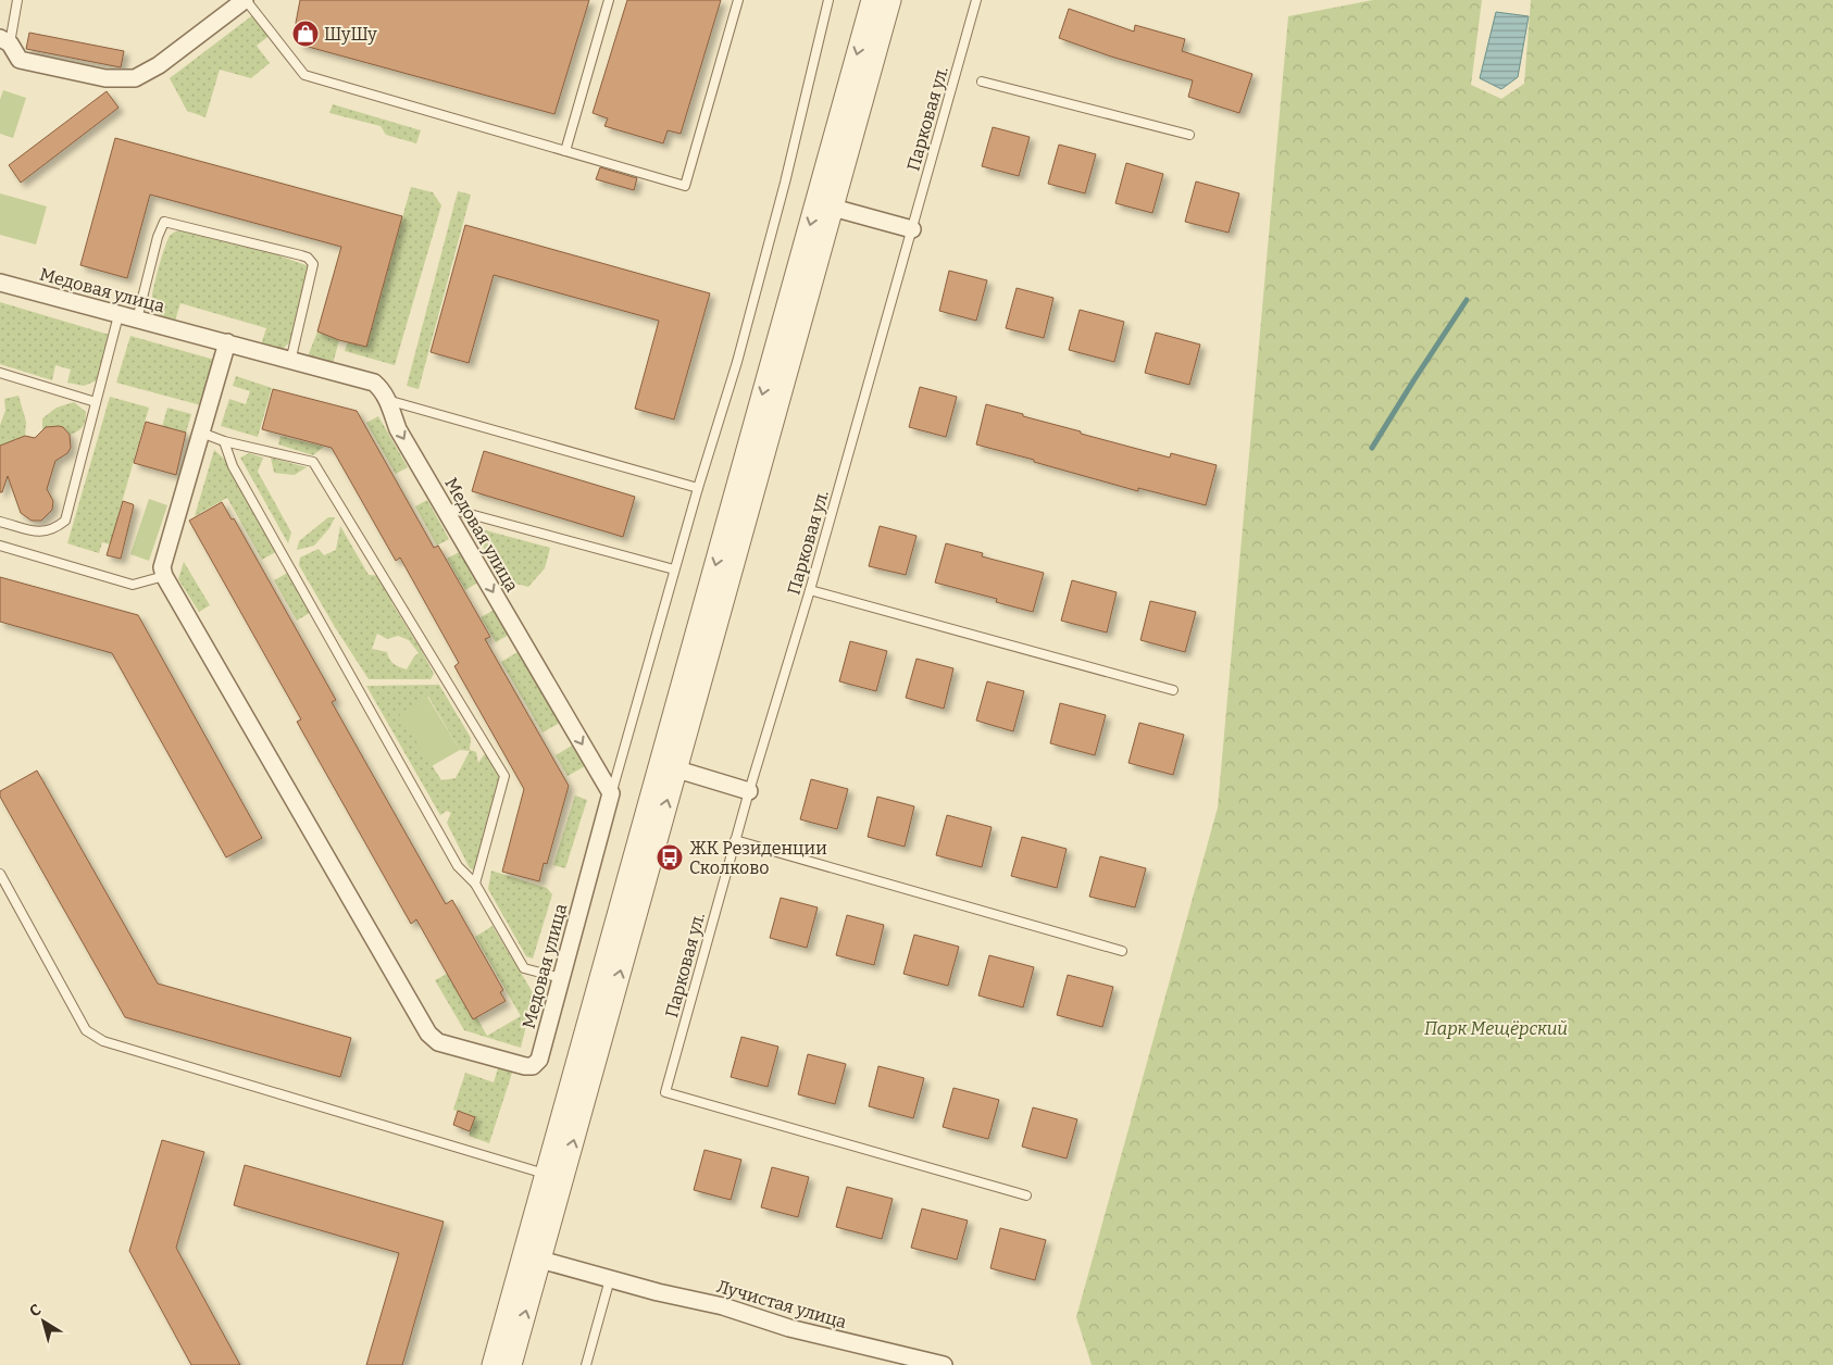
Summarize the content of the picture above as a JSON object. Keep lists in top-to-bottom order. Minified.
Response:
{"streets":{"street":["Медовая улица","Лучистая улица"],"lane":["Парковая ул."]},"parks":["Парк Мещёрский"],"places":{"shop":["ШуШу"],"bus stop":["ЖК Резиденции Сколково"]},"north":"top left"}
